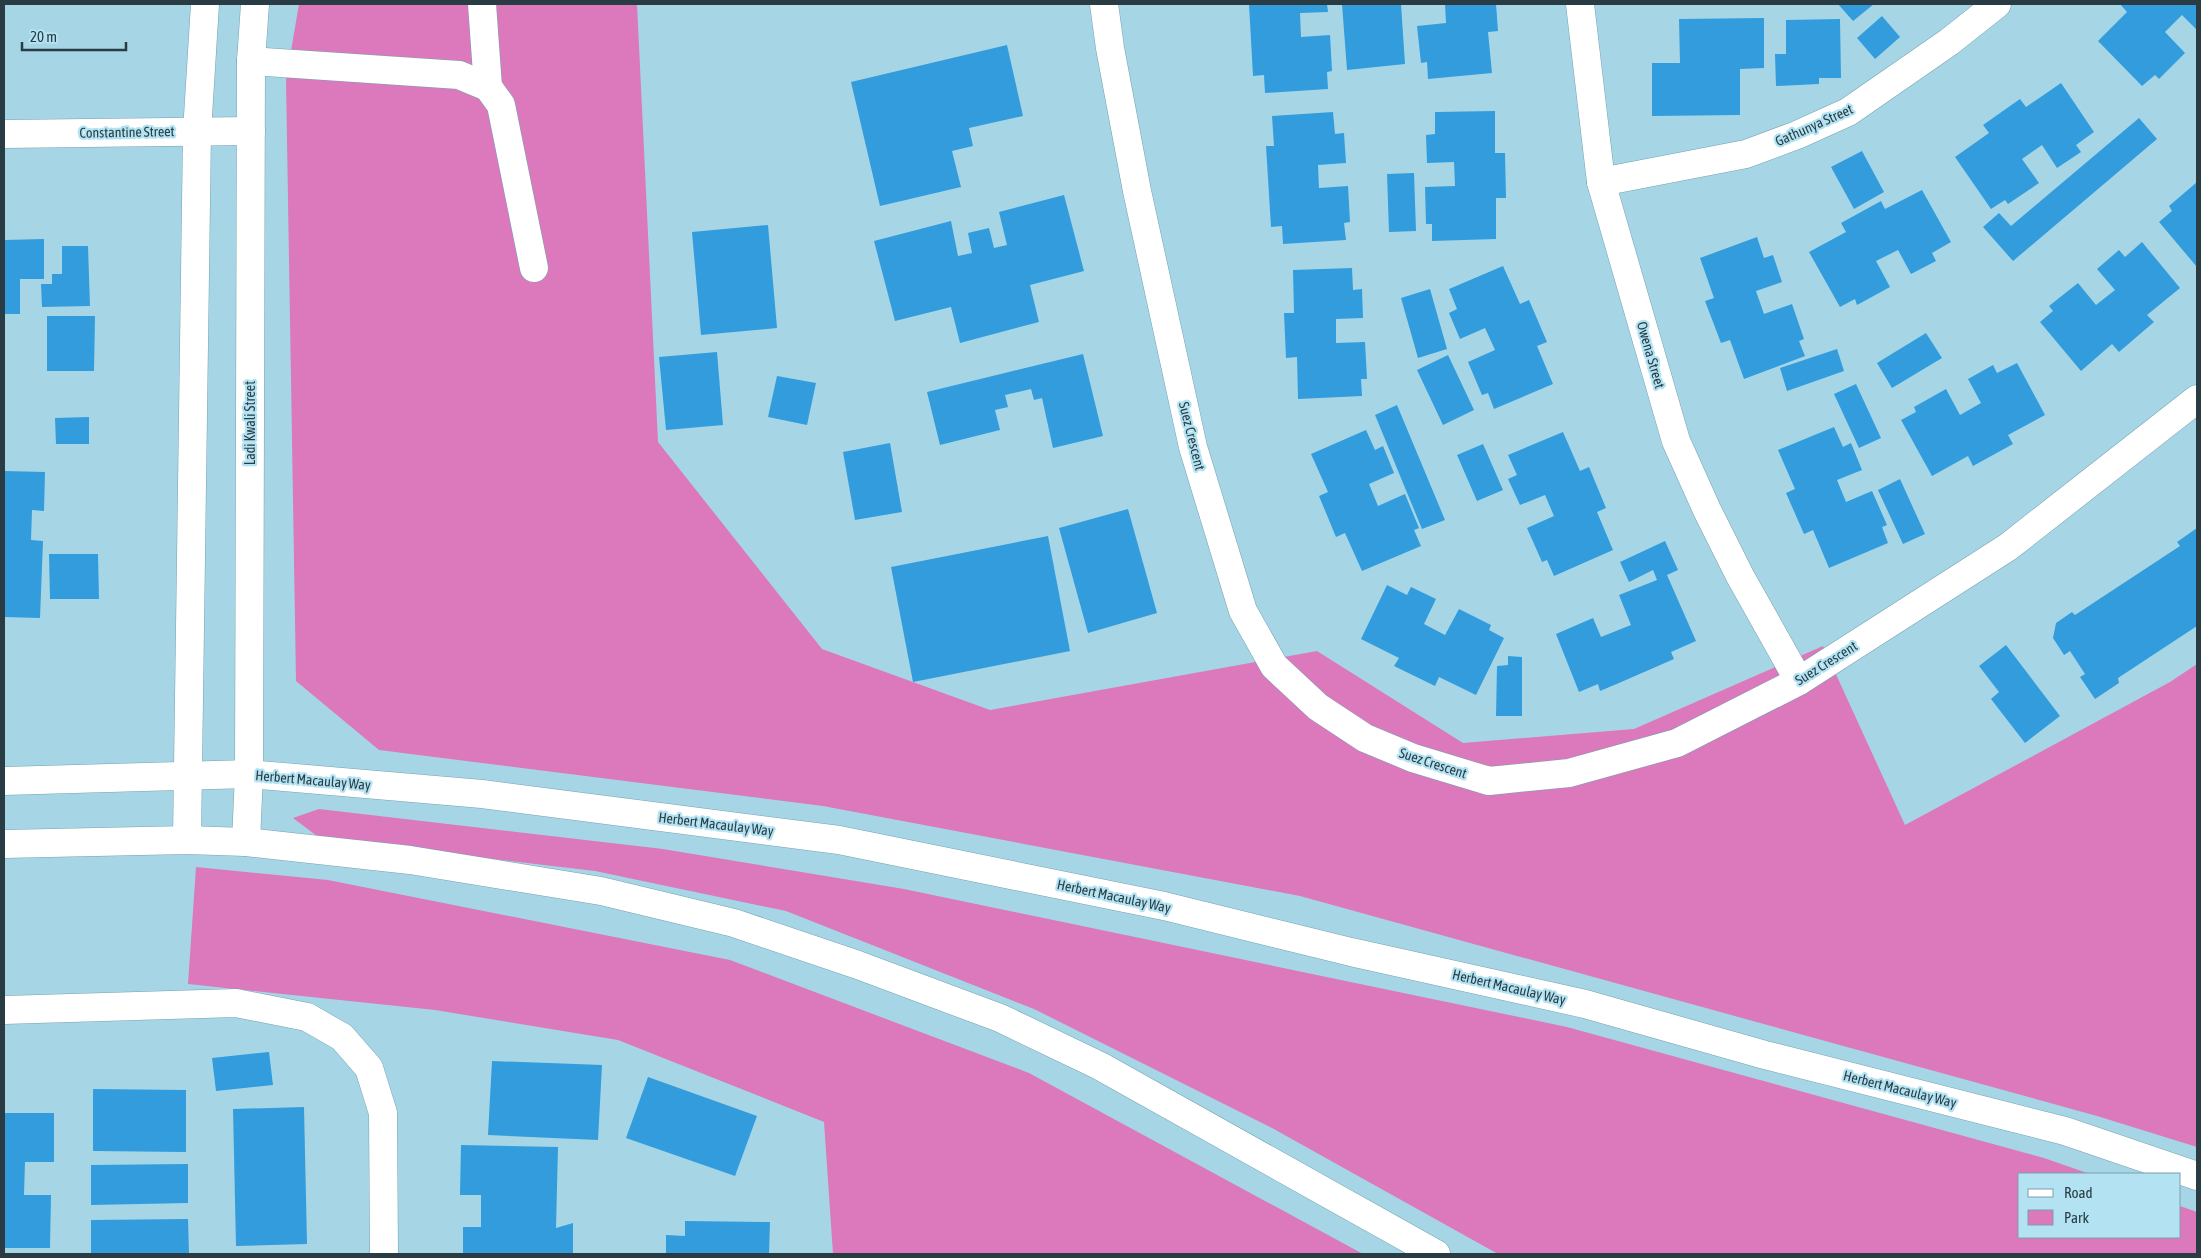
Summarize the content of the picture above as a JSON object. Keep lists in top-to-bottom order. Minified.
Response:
{"streets":{"street":["Gathunya Street","Constantine Street","Owena Street","Ladi Kwali Street","Suez Crescent","Herbert Macaulay Way"]},"crossings":[["Gathunya Street","Owena Street"],["Constantine Street","Ladi Kwali Street"],["Owena Street","Suez Crescent"],["Ladi Kwali Street","Herbert Macaulay Way"]],"legend":["Road","Park"],"scale_bar":"20 m"}
